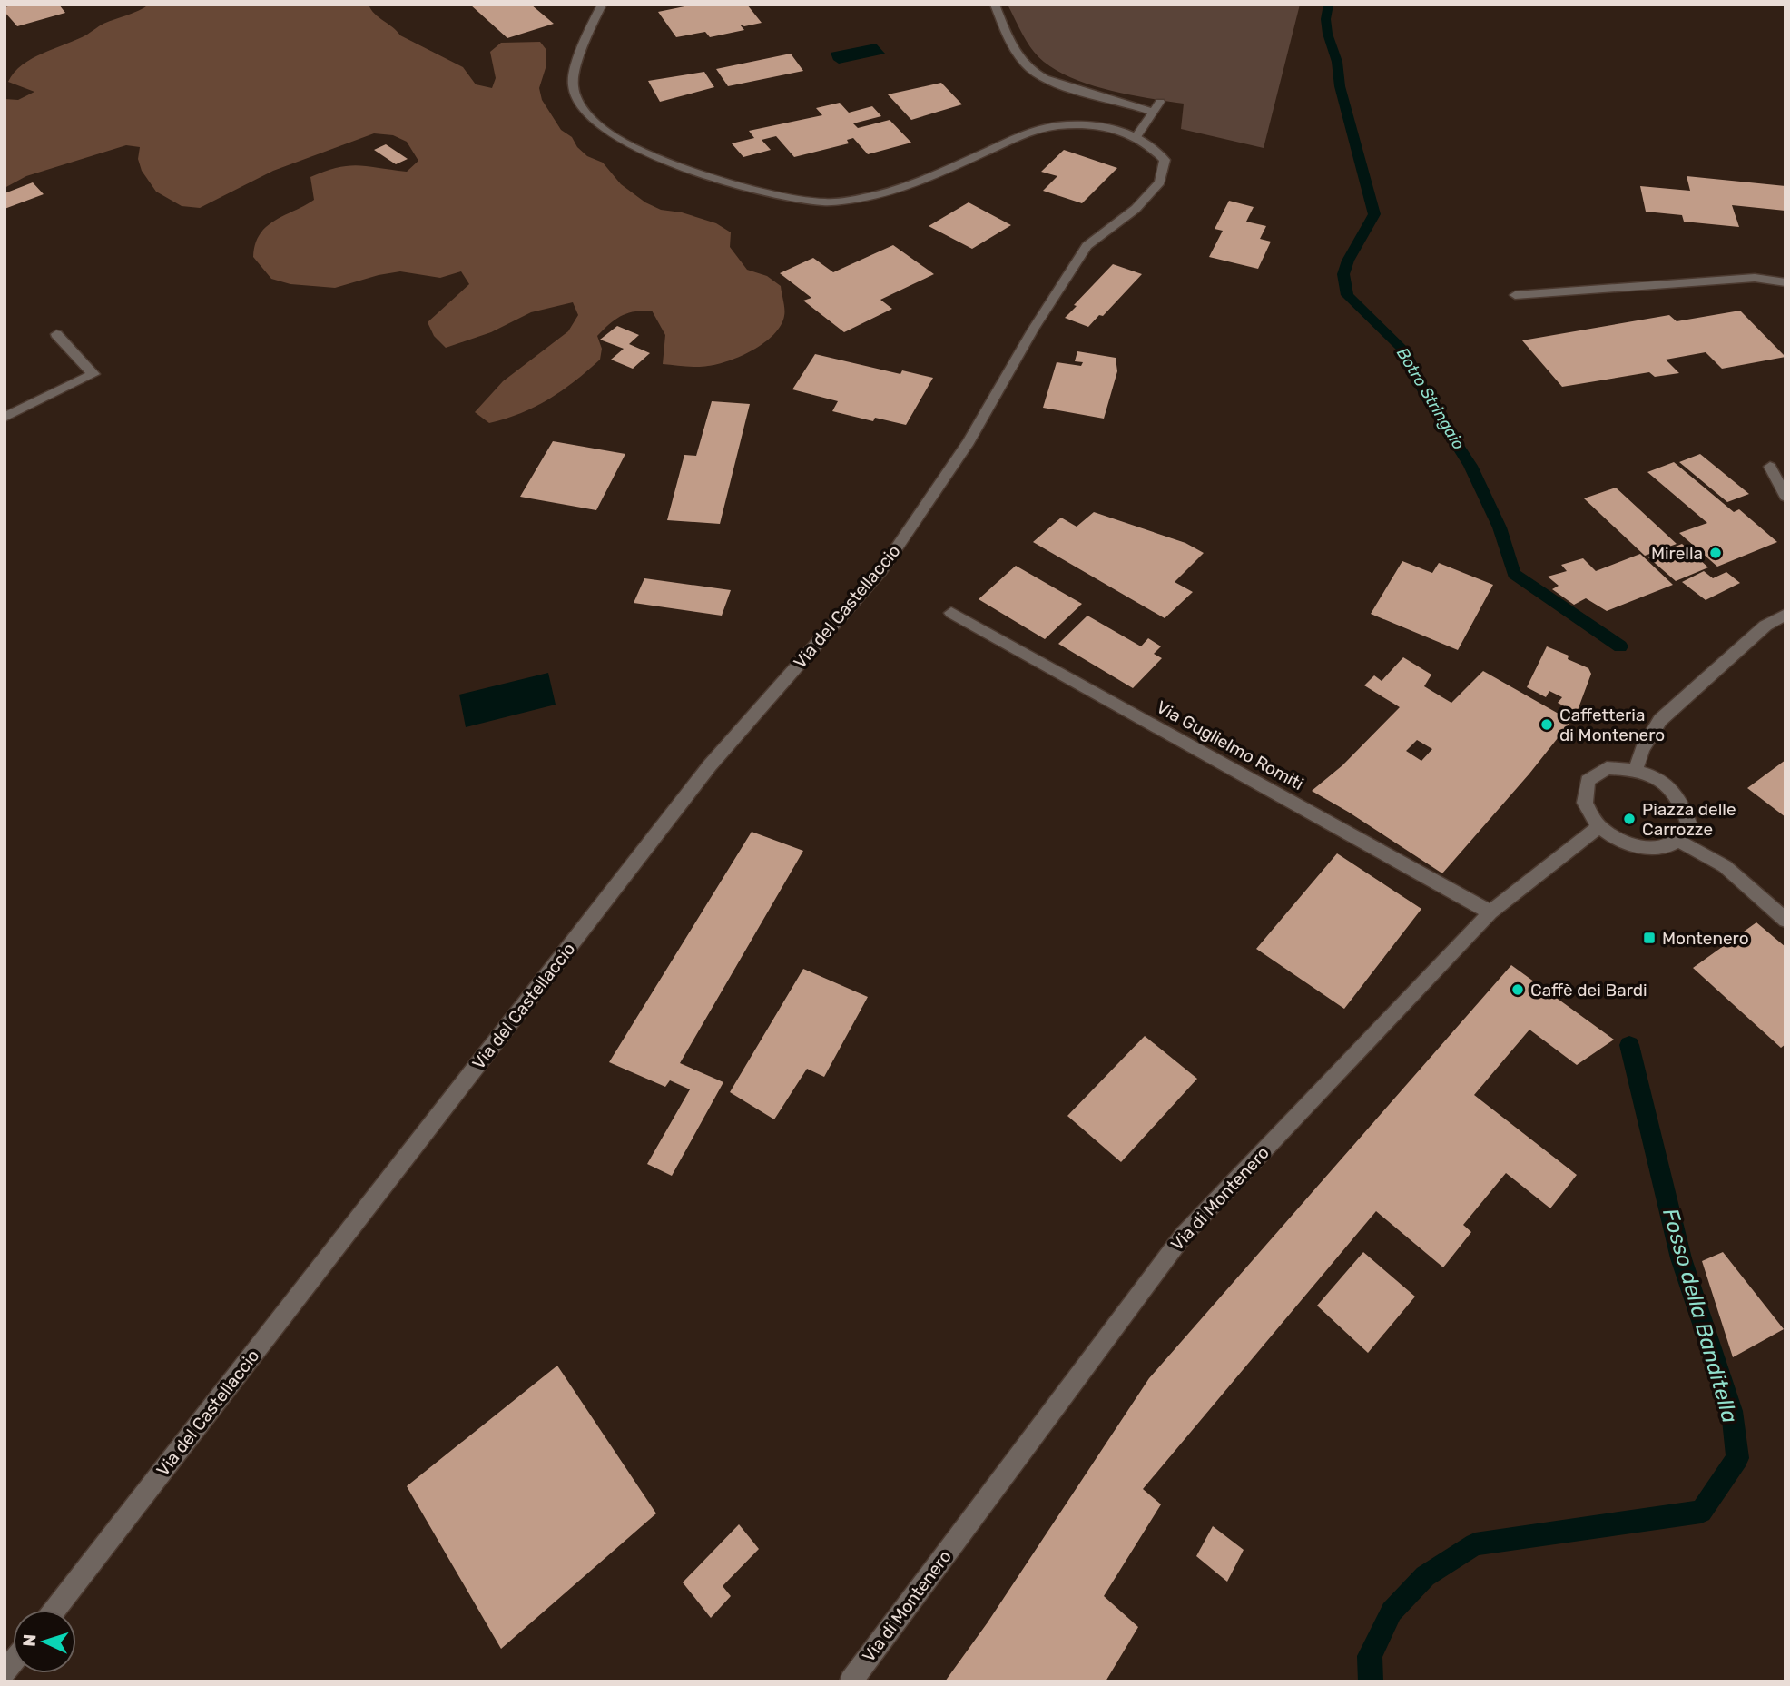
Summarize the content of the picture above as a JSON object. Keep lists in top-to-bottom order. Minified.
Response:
{"streets":{"street":["Via del Castellaccio","Via Guglielmo Romiti","Via di Montenero"]},"crossings":[["Via Guglielmo Romiti","Via di Montenero"]],"water":["Botro Stringaio","Fosso della Banditella"],"places":{"other":["Mirella","Caffetteria di Montenero","Piazza delle Carrozze","Caffè dei Bardi"],"transit":["Montenero"]},"north":"left"}
